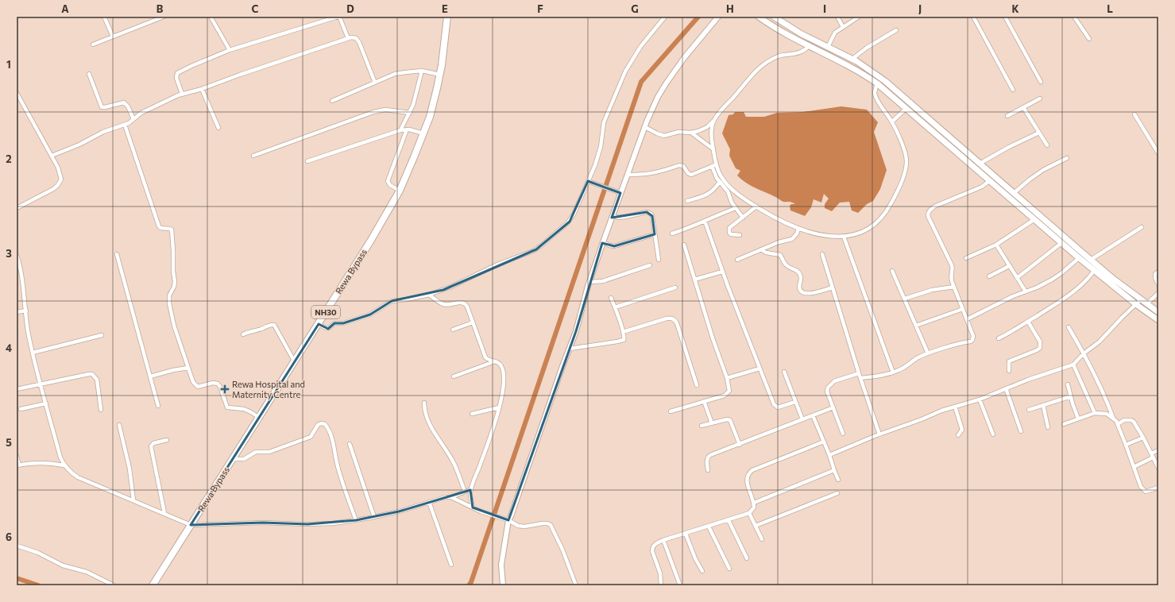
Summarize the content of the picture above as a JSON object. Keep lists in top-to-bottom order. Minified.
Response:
{"streets":{"highway":["Rewa Bypass","NH30"]},"places":{"health":["Rewa Hospital and Maternity Centre"]},"grid":{"columns":["A","B","C","D","E","F","G","H","I","J","K","L"],"rows":["1","2","3","4","5","6"]}}
